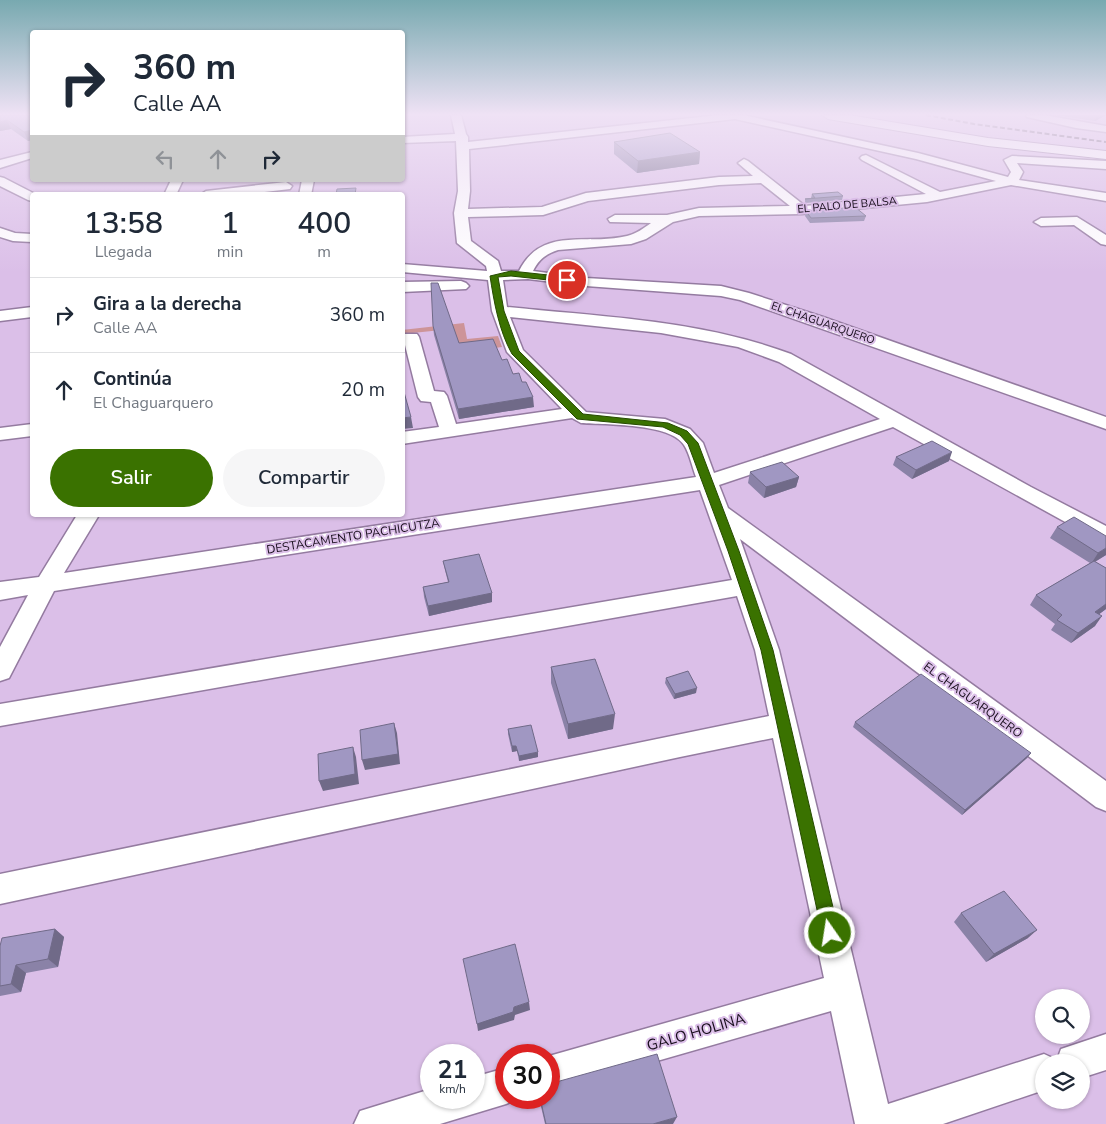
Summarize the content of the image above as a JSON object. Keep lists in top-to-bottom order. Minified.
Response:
{"streets":{"street":["EL PALO DE BALSA","EL CHAGUARQUERO","DESTACAMENTO PACHICUTZA","GALO HOLINA"]},"crossings":[["EL PALO DE BALSA","EL CHAGUARQUERO"]],"page":{"turn":["360 m","Calle AA"],"eta":["13:58","Llegada","1","min","400","m"],"list":[{"name":"Gira a la derecha","note":"Calle AA","value":"360 m"},{"name":"Continúa","note":"El Chaguarquero","value":"20 m"}],"buttons":["Salir","Compartir"],"speed":"21 km/h","limit":"30"}}
